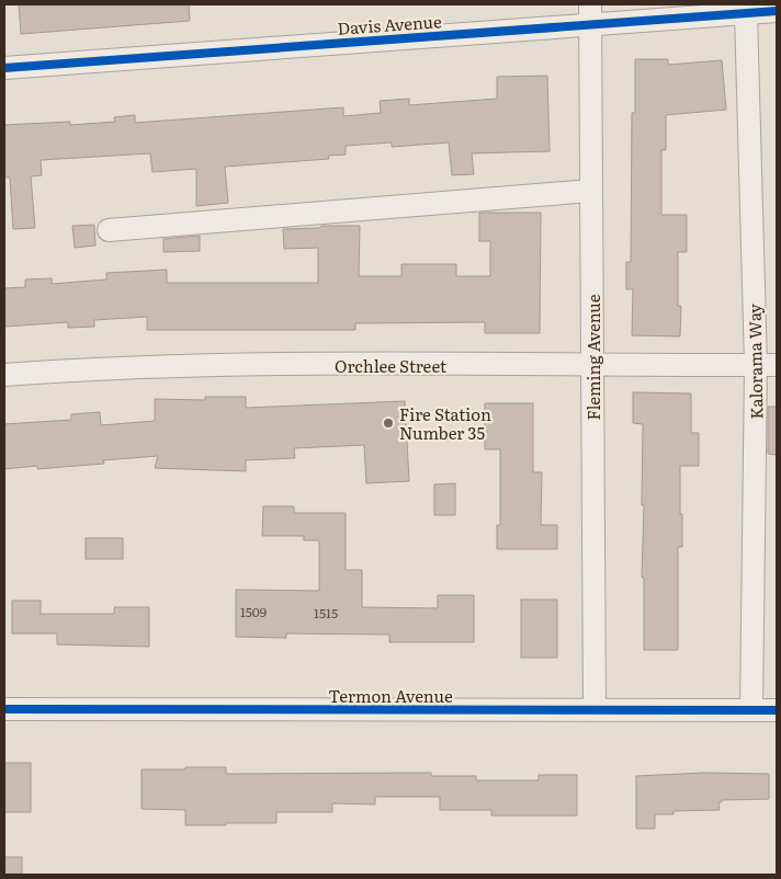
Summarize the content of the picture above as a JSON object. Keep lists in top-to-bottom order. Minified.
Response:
{"streets":{"street":["Davis Avenue","Fleming Avenue","Kalorama Way","Orchlee Street","Termon Avenue"]},"crossings":[["Davis Avenue","Fleming Avenue"],["Davis Avenue","Kalorama Way"],["Fleming Avenue","Orchlee Street"],["Fleming Avenue","Termon Avenue"],["Kalorama Way","Orchlee Street"],["Kalorama Way","Termon Avenue"]],"places":["Fire Station Number 35"],"house_numbers":["1509","1515"]}
